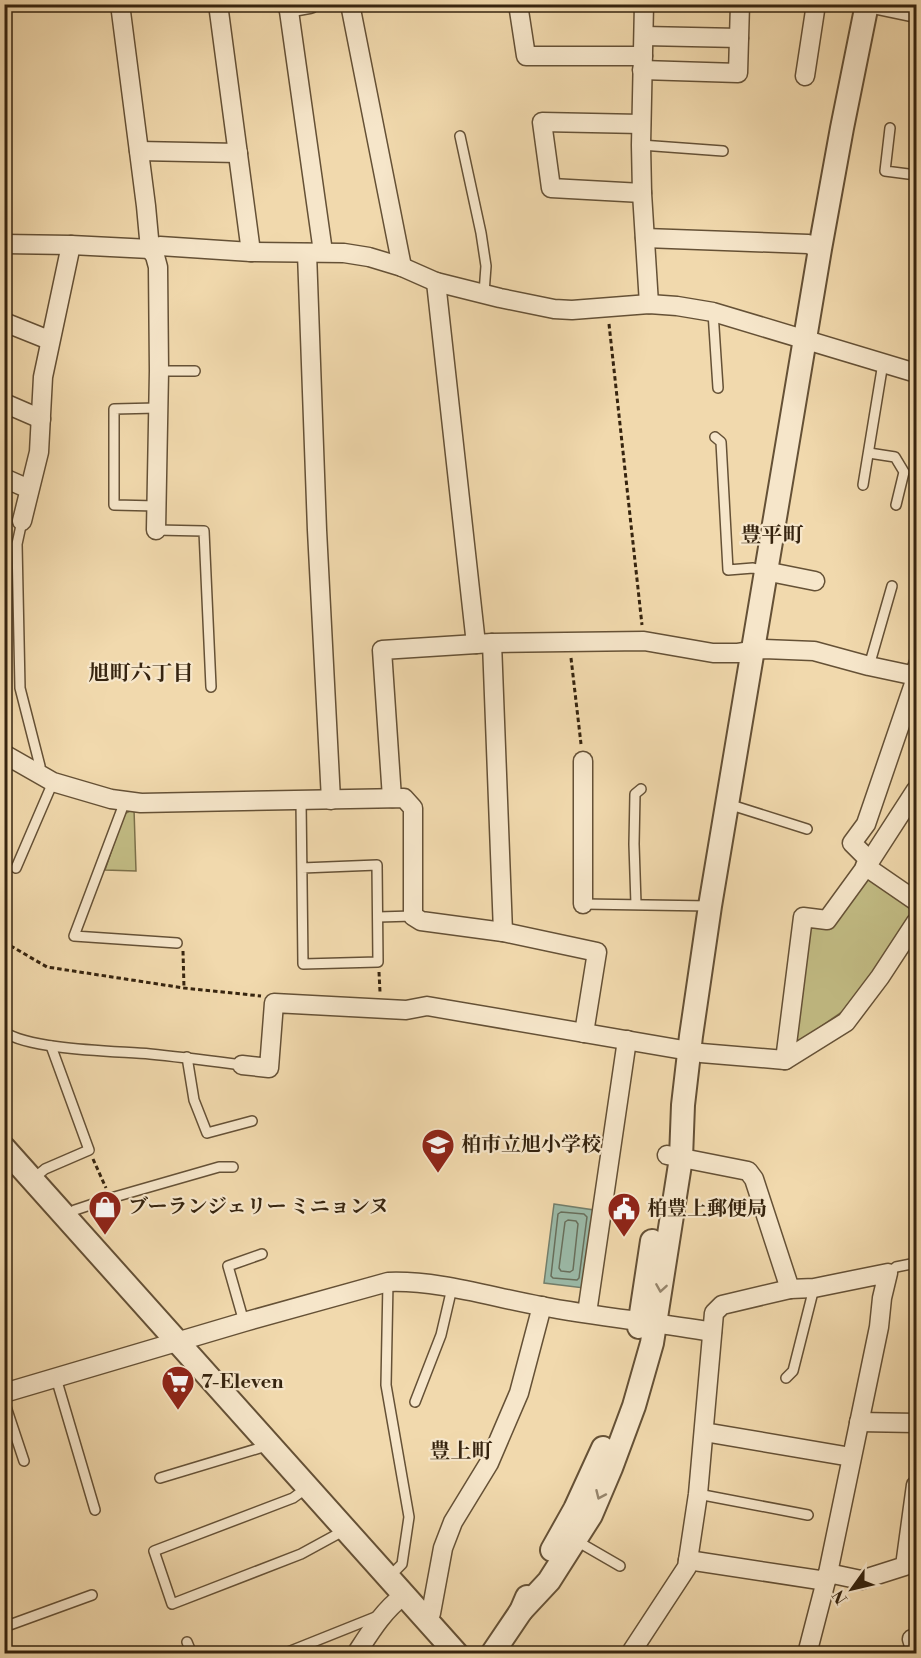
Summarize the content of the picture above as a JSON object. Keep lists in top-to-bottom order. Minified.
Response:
{"districts":["豊平町","旭町六丁目","豊上町"],"places":{"school or university":["柏市立旭小学校"],"shop":["ブーランジェリー ミニョンヌ"],"public building":["柏豊上郵便局"],"supermarket":["7-Eleven"]},"north":"bottom left"}
